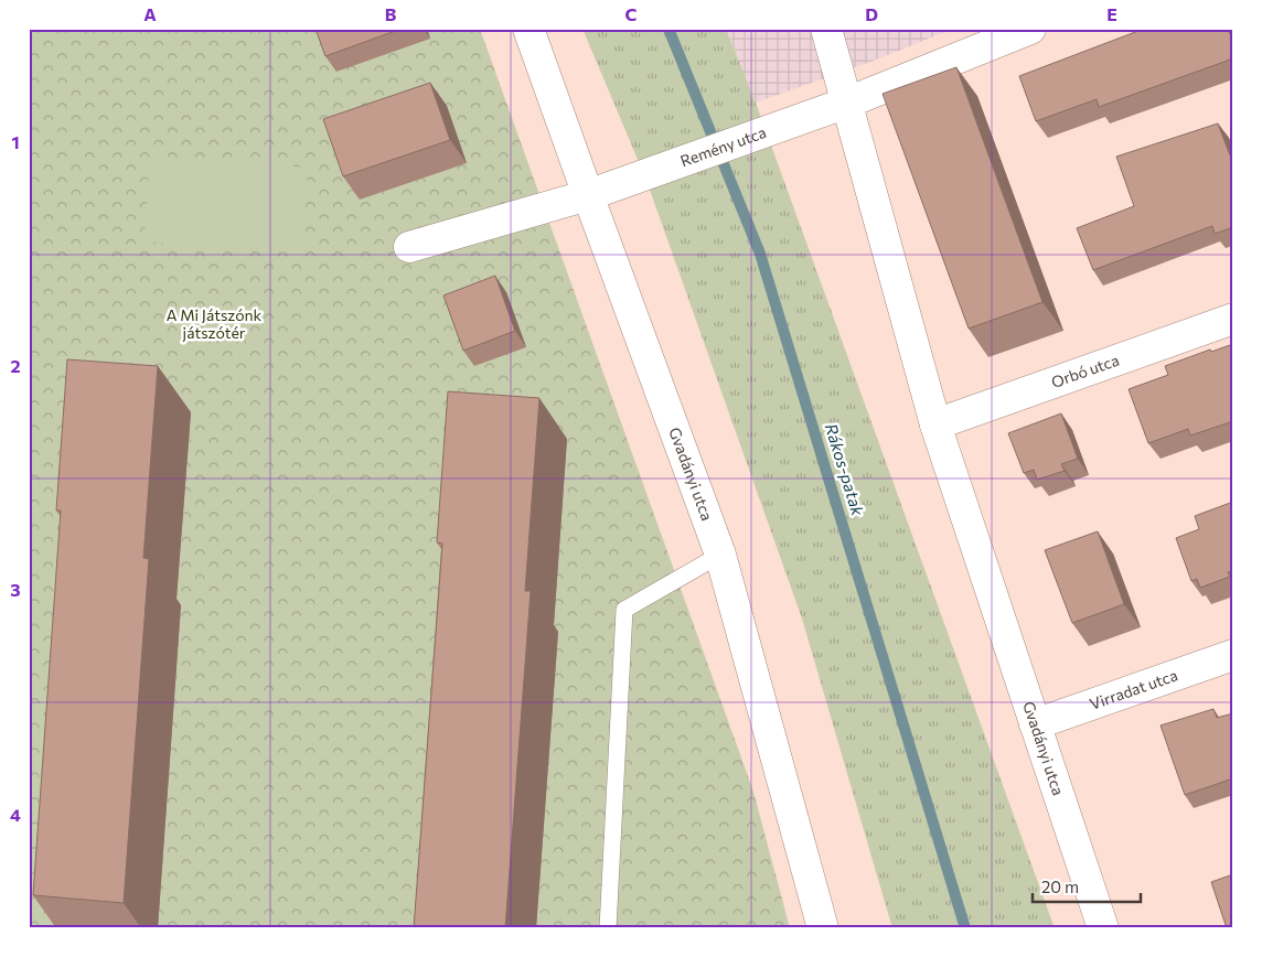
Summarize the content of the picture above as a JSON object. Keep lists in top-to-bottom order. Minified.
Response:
{"streets":{"street":["Remény utca","Orbó utca","Gvadányi utca","Virradat utca"]},"crossings":[["Remény utca","Gvadányi utca"],["Orbó utca","Gvadányi utca"],["Gvadányi utca","Virradat utca"]],"water":["Rákos-patak"],"parks":["A Mi Játszónk játszótér"],"scale_bar":"20 m","grid":{"columns":["A","B","C","D","E"],"rows":["1","2","3","4"]}}
